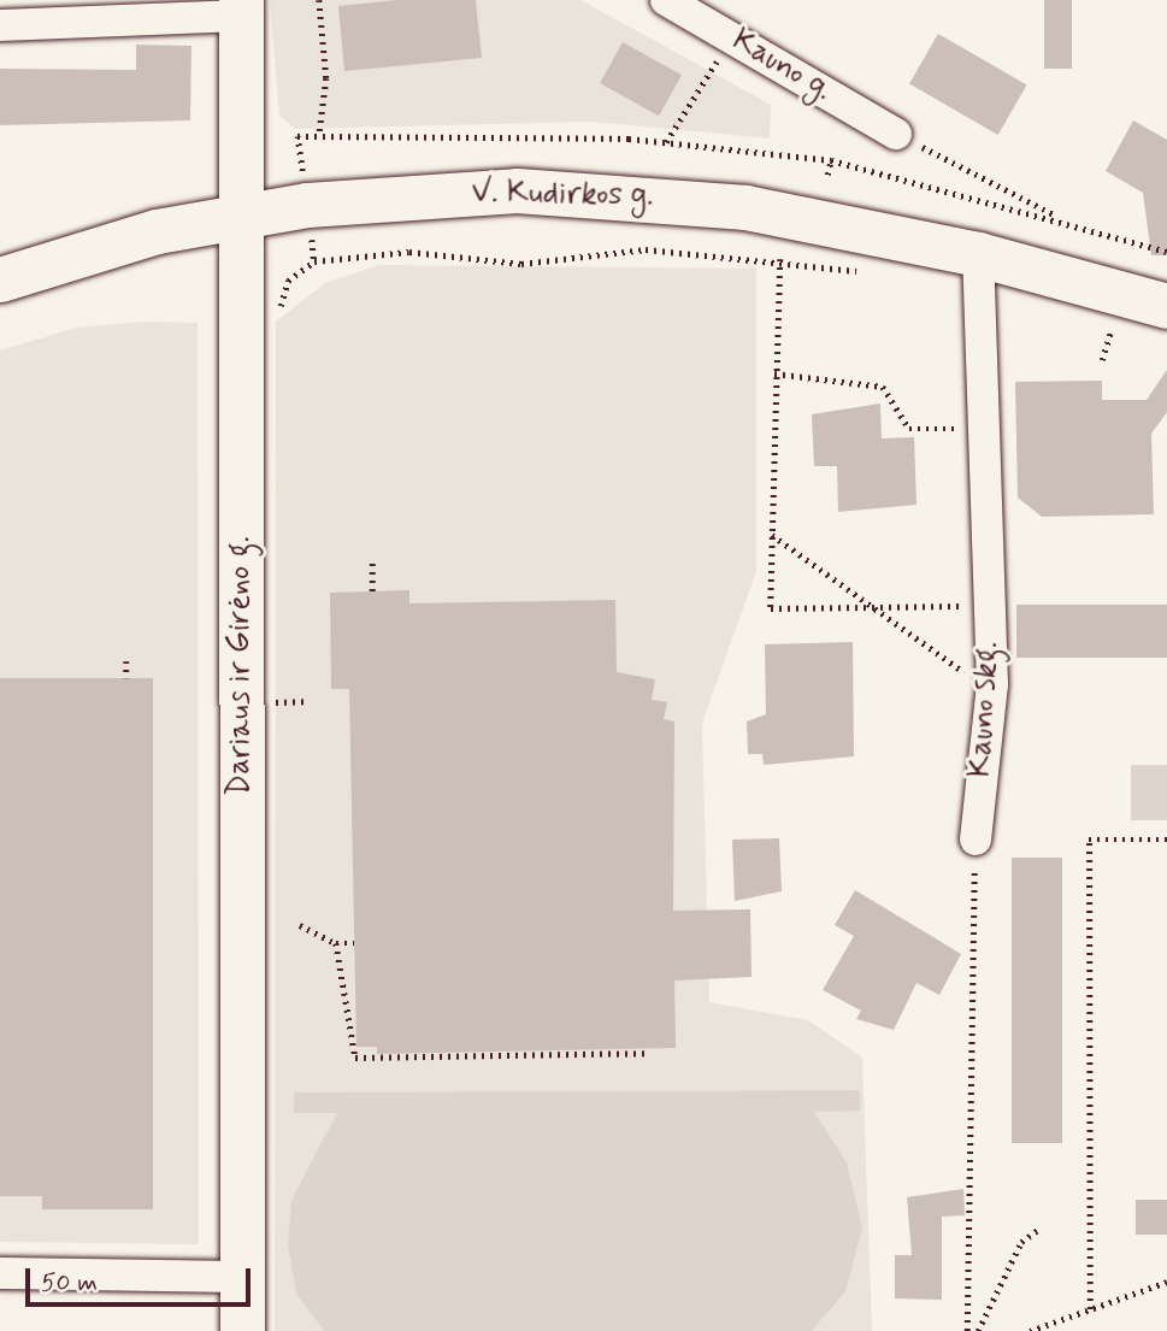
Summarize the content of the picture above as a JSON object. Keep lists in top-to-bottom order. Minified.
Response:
{"streets":{"street":["Kauno g.","V. Kudirkos g.","Dariaus ir Girėno g.","Kauno skg."]},"crossings":[["V. Kudirkos g.","Dariaus ir Girėno g."],["V. Kudirkos g.","Kauno skg."]],"scale_bar":"50 m"}
